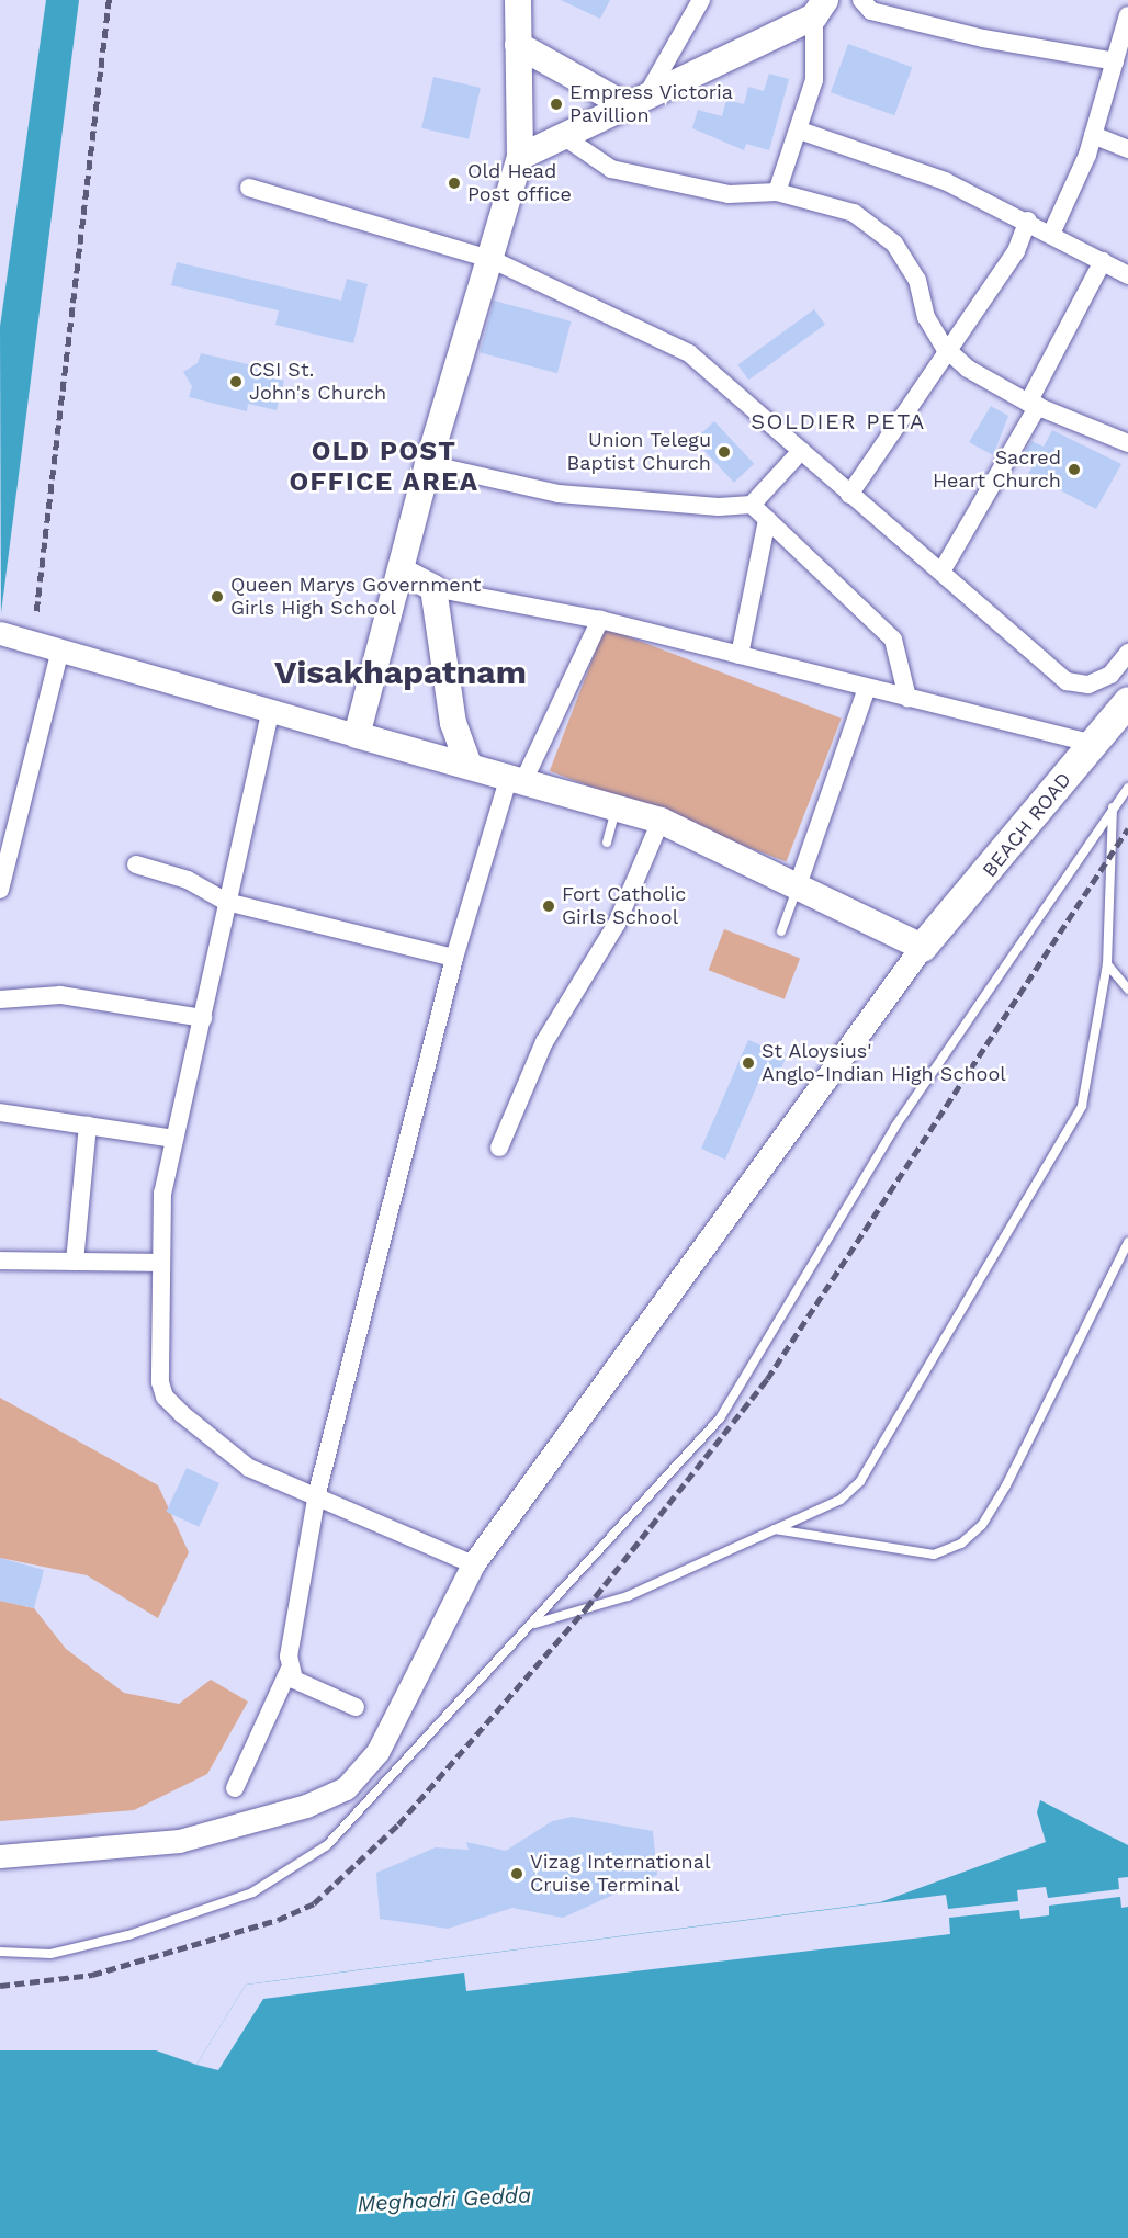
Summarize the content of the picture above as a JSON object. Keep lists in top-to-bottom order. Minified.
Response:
{"streets":{"main road":["BEACH ROAD"]},"districts":["SOLDIER PETA","OLD POST OFFICE AREA","Visakhapatnam"],"water":["Meghadri Gedda"],"places":["Empress Victoria Pavillion","Old Head Post office","CSI St. John's Church","Union Telegu Baptist Church","Sacred Heart Church","Queen Marys Government Girls High School","Fort Catholic Girls School","St Aloysius' Anglo-Indian High School","Vizag International Cruise Terminal"]}
